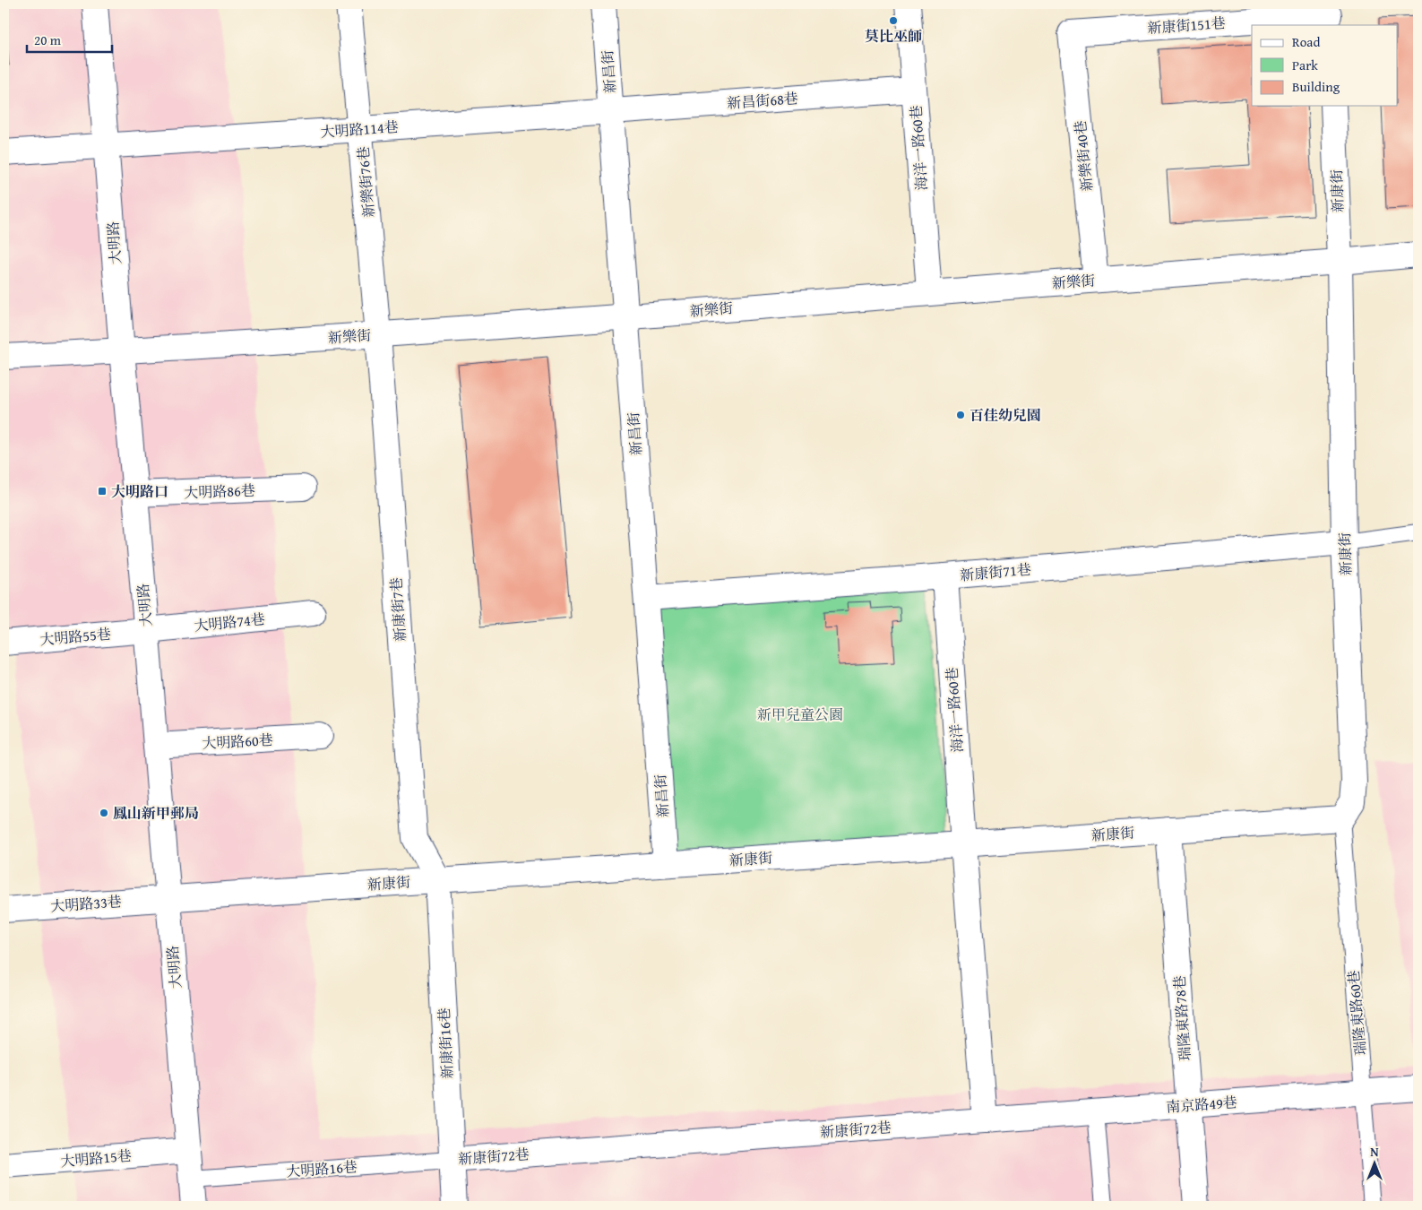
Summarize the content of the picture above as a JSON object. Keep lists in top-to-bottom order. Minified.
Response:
{"streets":{"street":["新康街151巷","新昌街","新昌街68巷","大明路114巷","海洋一路60巷","新樂街40巷","新樂街76巷","新康街","大明路","新樂街","大明路86巷","新康街71巷","新康街7巷","大明路74巷","大明路55巷","大明路60巷","大明路33巷","瑞隆東路78巷","新康街16巷","南京路49巷","新康街72巷","大明路15巷"],"lane":["瑞隆東路60巷","大明路16巷"]},"crossings":[["新康街151巷","新樂街40巷"],["新昌街","新昌街68巷"],["新昌街","大明路114巷"],["新昌街","新康街"],["新昌街","新樂街"],["新昌街","新康街71巷"],["新昌街68巷","大明路114巷"],["新昌街68巷","海洋一路60巷"],["大明路114巷","新樂街76巷"],["大明路114巷","大明路"],["海洋一路60巷","新康街"],["海洋一路60巷","新樂街"],["海洋一路60巷","新康街71巷"],["新樂街40巷","新樂街"],["新樂街76巷","新樂街"],["新樂街76巷","新康街7巷"],["新康街","大明路"],["新康街","新樂街"],["新康街","新康街71巷"],["新康街","新康街7巷"],["新康街","大明路33巷"],["新康街","瑞隆東路60巷"],["新康街","瑞隆東路78巷"],["新康街","新康街16巷"],["大明路","新樂街"],["大明路","大明路86巷"],["大明路","大明路74巷"],["大明路","大明路55巷"],["大明路","大明路60巷"],["大明路","大明路33巷"],["大明路","大明路15巷"],["大明路","大明路16巷"],["新樂街","新康街7巷"],["新康街7巷","新康街16巷"],["大明路74巷","大明路55巷"],["瑞隆東路60巷","南京路49巷"],["瑞隆東路78巷","南京路49巷"],["新康街16巷","新康街72巷"],["新康街16巷","大明路16巷"],["南京路49巷","新康街72巷"],["新康街72巷","大明路16巷"]],"parks":["新甲兒童公園"],"places":{"other":["莫比巫師","百佳幼兒園","鳳山新甲郵局"],"transit":["大明路口"]},"legend":["Road","Park","Building"],"scale_bar":"20 m","north":"top"}
